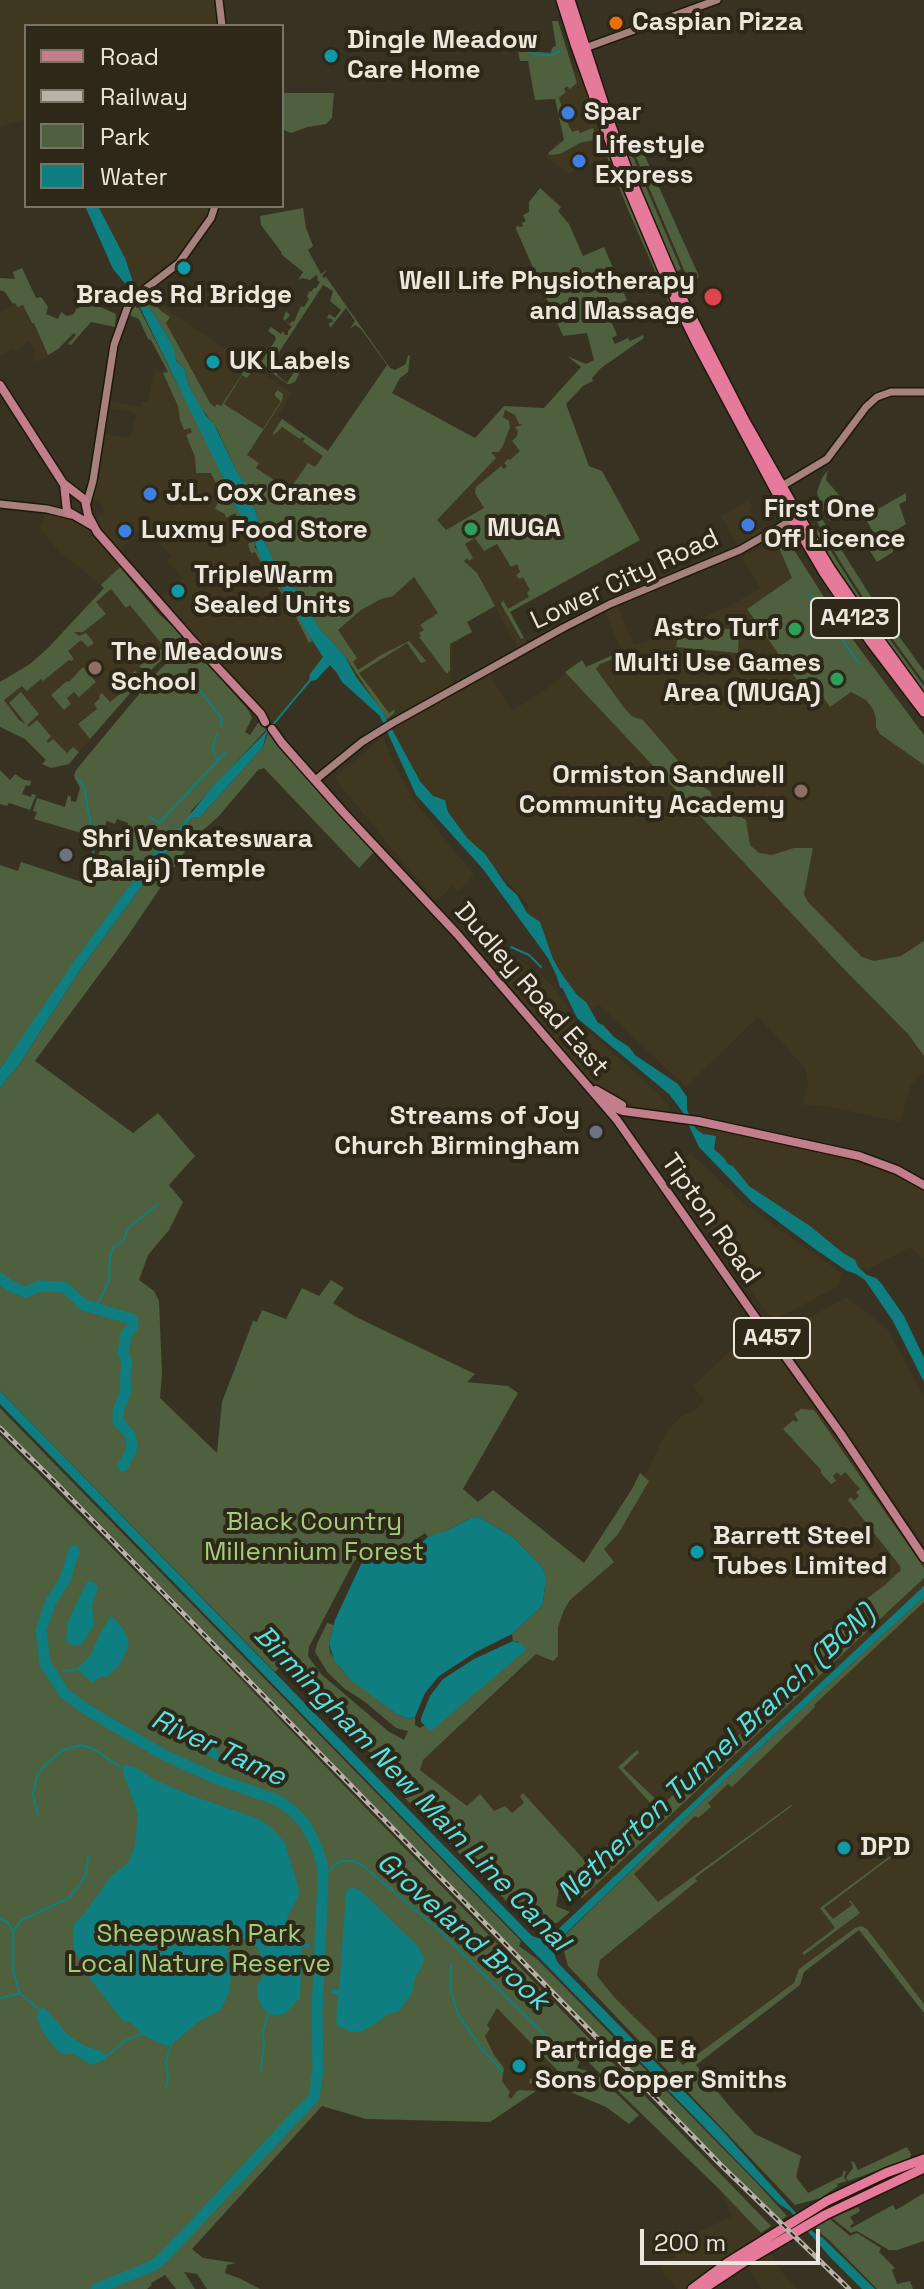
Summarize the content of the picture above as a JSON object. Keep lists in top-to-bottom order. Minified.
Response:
{"streets":{"highway":["A4123"],"main road":["Dudley Road East","Tipton Road","A457"],"street":["Lower City Road"]},"crossings":[["Lower City Road","A4123"],["Lower City Road","Dudley Road East"],["Dudley Road East","Tipton Road"]],"water":["River Tame","Netherton Tunnel Branch (BCN)","Birmingham New Main Line Canal","Groveland Brook"],"parks":["Black Country Millennium Forest","Sheepwash Park Local Nature Reserve"],"places":["Caspian Pizza","Dingle Meadow Care Home","Spar","Lifestyle Express","Brades Rd Bridge","Well Life Physiotherapy and Massage","UK Labels","J.L. Cox Cranes","First One Off Licence","MUGA","Luxmy Food Store","TripleWarm Sealed Units","Astro Turf","The Meadows School","Multi Use Games Area (MUGA)","Ormiston Sandwell Community Academy","Shri Venkateswara (Balaji) Temple","Streams of Joy Church Birmingham","Barrett Steel Tubes Limited","DPD","Partridge E & Sons Copper Smiths"],"legend":["Road","Railway","Park","Water"],"scale_bar":"200 m"}
